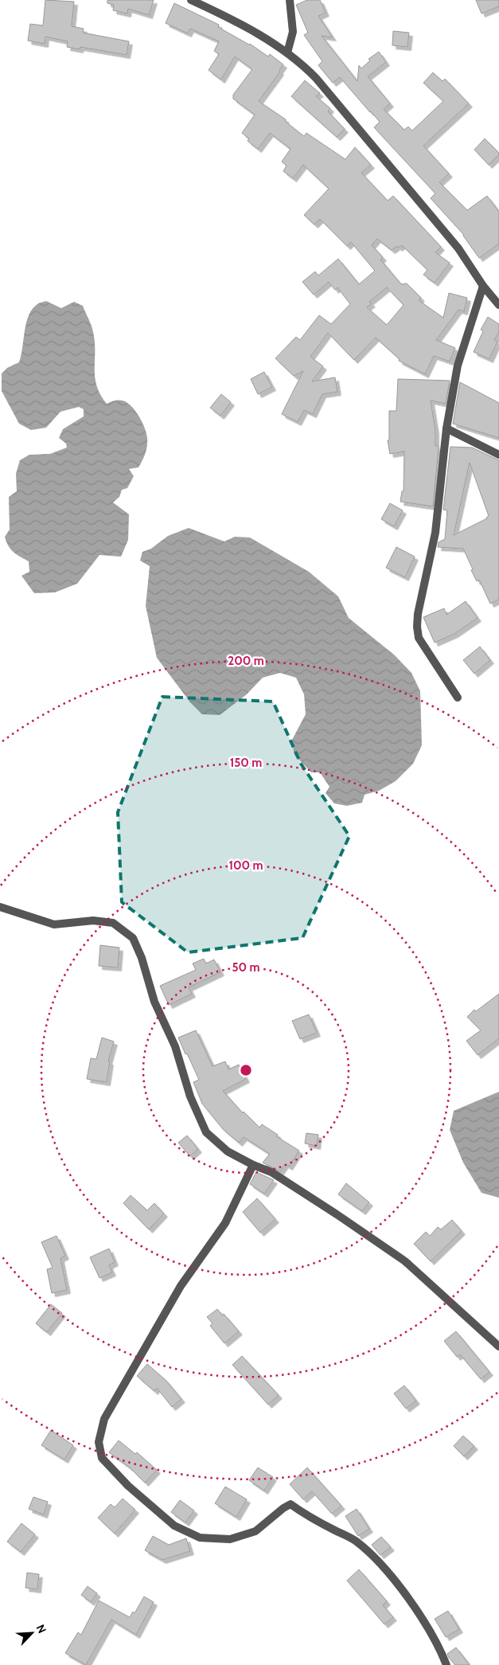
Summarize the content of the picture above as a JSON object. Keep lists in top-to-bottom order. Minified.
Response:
{"north":"top right","rings":["200 m","150 m","100 m","50 m"]}
